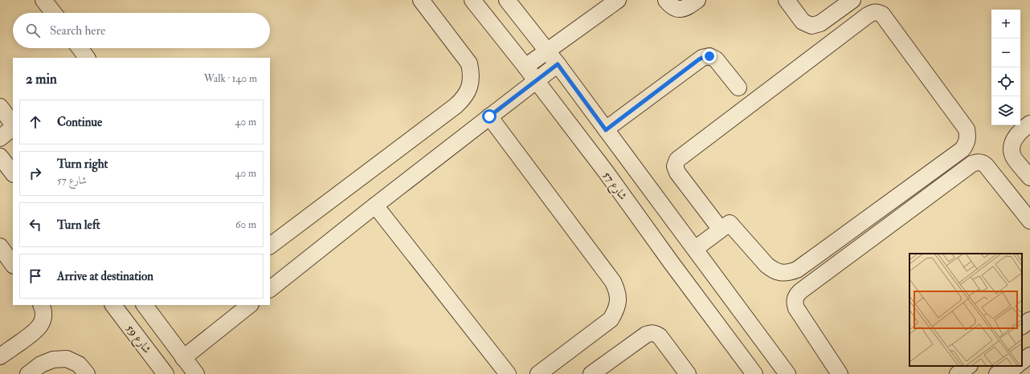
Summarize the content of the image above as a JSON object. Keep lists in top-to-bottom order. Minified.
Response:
{"streets":{"lane":["شارع 57","شارع 59"]},"page":{"map_buttons":["+","−"],"search":"Search here","heading":["2 min","Walk · 140 m"],"list":[["Continue","40 m"],["Turn right","شارع 57","40 m"],["Turn left","60 m"],"Arrive at destination"]}}
